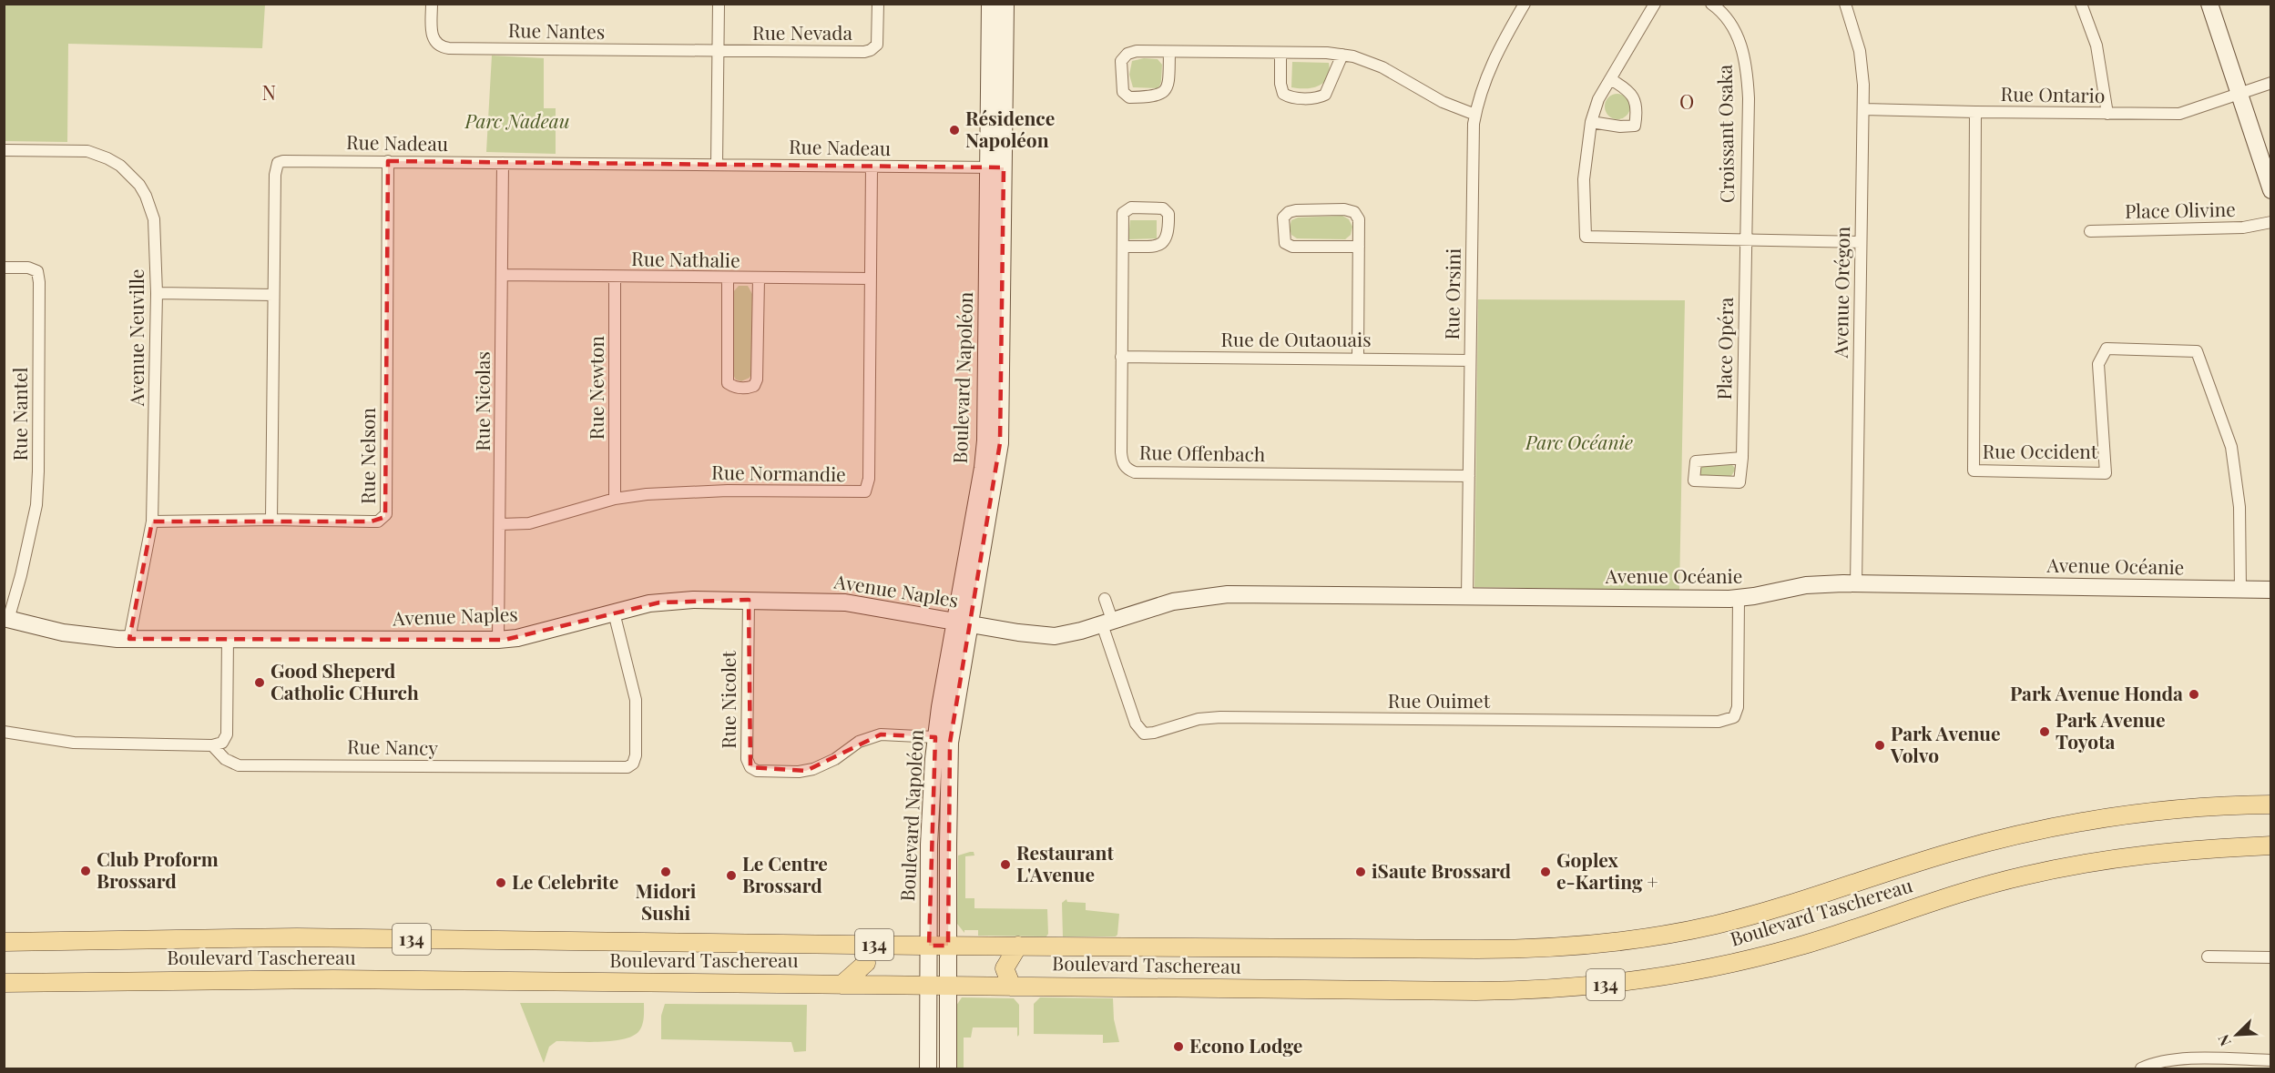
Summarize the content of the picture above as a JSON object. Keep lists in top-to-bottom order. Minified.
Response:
{"streets":{"main road":["Boulevard Taschereau","134"],"street":["Rue Nantes","Rue Nevada","Rue Ontario","Croissant Osaka","Rue Nadeau","Place Olivine","Rue Nathalie","Avenue Orégon","Rue Orsini","Avenue Neuville","Rue de Outaouais","Place Opéra","Boulevard Napoléon","Rue Newton","Rue Nicolas","Rue Nantel","Rue Occident","Rue Offenbach","Rue Nelson","Rue Normandie","Avenue Océanie","Avenue Naples","Rue Nicolet","Rue Ouimet","Rue Nancy"]},"crossings":[["Rue Nantes","Rue Nevada"],["Rue Ontario","Avenue Orégon"],["Rue Ontario","Rue Occident"],["Croissant Osaka","Place Opéra"],["Rue Nadeau","Boulevard Napoléon"],["Rue Nadeau","Rue Nicolas"],["Rue Nadeau","Rue Nelson"],["Rue Nadeau","Rue Normandie"],["Rue Nathalie","Rue Newton"],["Rue Nathalie","Rue Nicolas"],["Rue Nathalie","Rue Normandie"],["Avenue Orégon","Avenue Océanie"],["Rue Orsini","Rue de Outaouais"],["Rue Orsini","Rue Offenbach"],["Rue Orsini","Avenue Océanie"],["Avenue Neuville","Rue Nelson"],["Avenue Neuville","Avenue Naples"],["Rue de Outaouais","Rue Offenbach"],["Boulevard Napoléon","Avenue Océanie"],["Boulevard Napoléon","Avenue Naples"],["Boulevard Napoléon","Rue Nicolet"],["Boulevard Napoléon","Boulevard Taschereau"],["Rue Newton","Rue Normandie"],["Rue Nicolas","Rue Normandie"],["Rue Nicolas","Avenue Naples"],["Rue Nantel","Avenue Naples"],["Rue Occident","Avenue Océanie"],["Avenue Océanie","Avenue Naples"],["Avenue Océanie","Rue Ouimet"],["Avenue Naples","Rue Nicolet"],["Avenue Naples","Rue Nancy"]],"districts":["N","O"],"parks":["Parc Nadeau","Parc Océanie"],"places":["Résidence Napoléon","Good Sheperd Catholic CHurch","Park Avenue Honda","Park Avenue Toyota","Park Avenue Volvo","Restaurant L'Avenue","Club Proform Brossard","Midori Sushi","iSaute Brossard","Goplex e-Karting +","Le Centre Brossard","Le Celebrite","Econo Lodge"],"north":"bottom left"}
